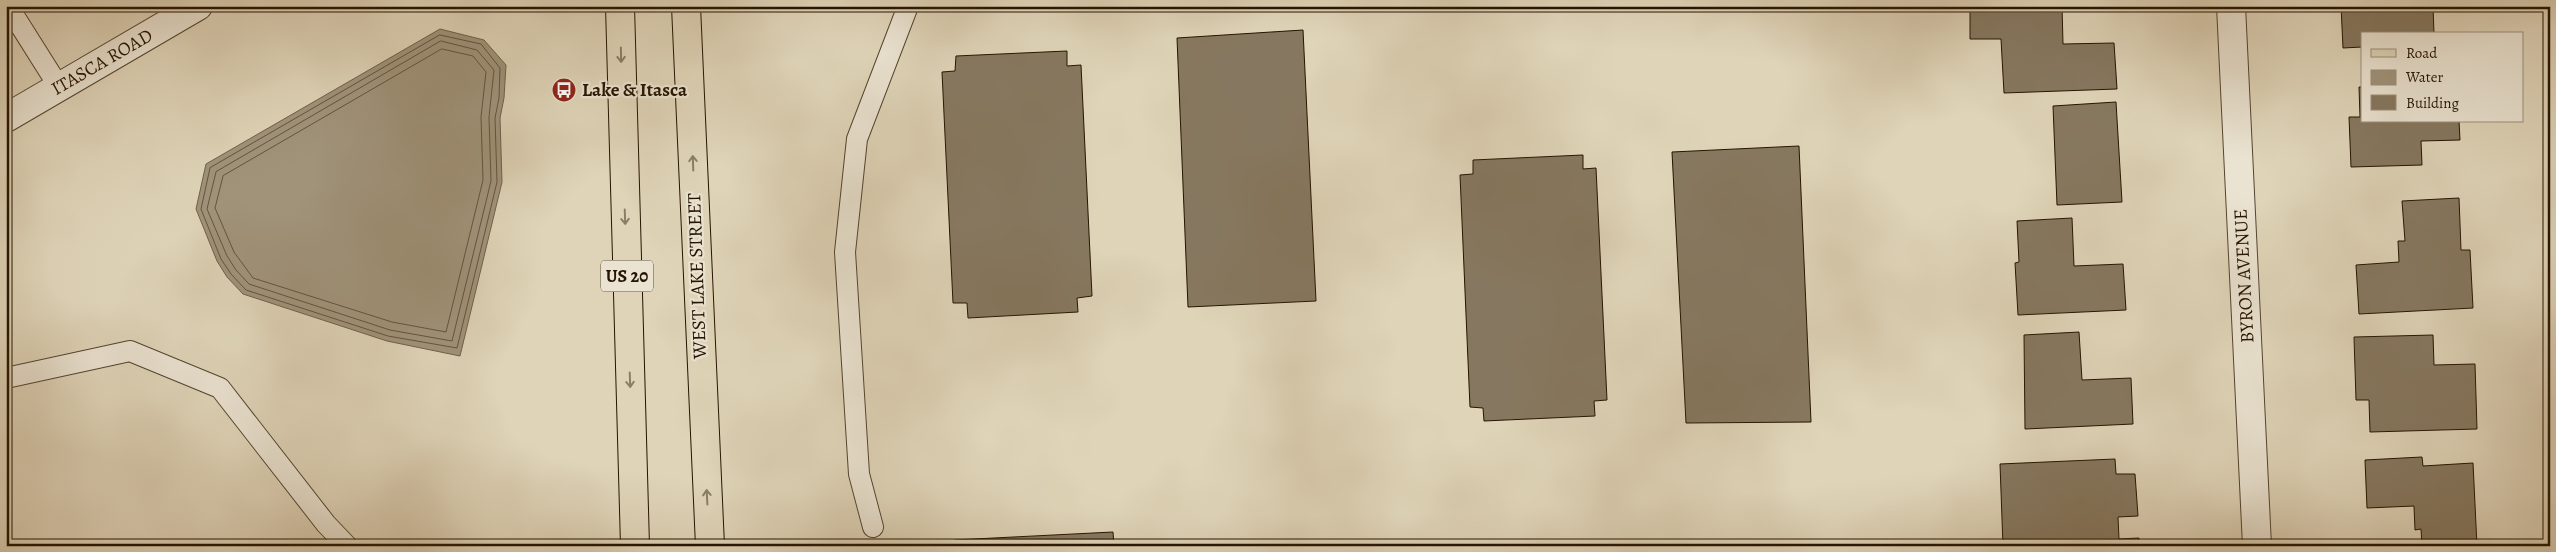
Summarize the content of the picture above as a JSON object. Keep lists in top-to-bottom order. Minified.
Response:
{"streets":{"main road":["US 20","WEST LAKE STREET"],"street":["ITASCA ROAD","BYRON AVENUE"]},"places":{"bus stop":["Lake & Itasca"]},"legend":["Road","Water","Building"]}
